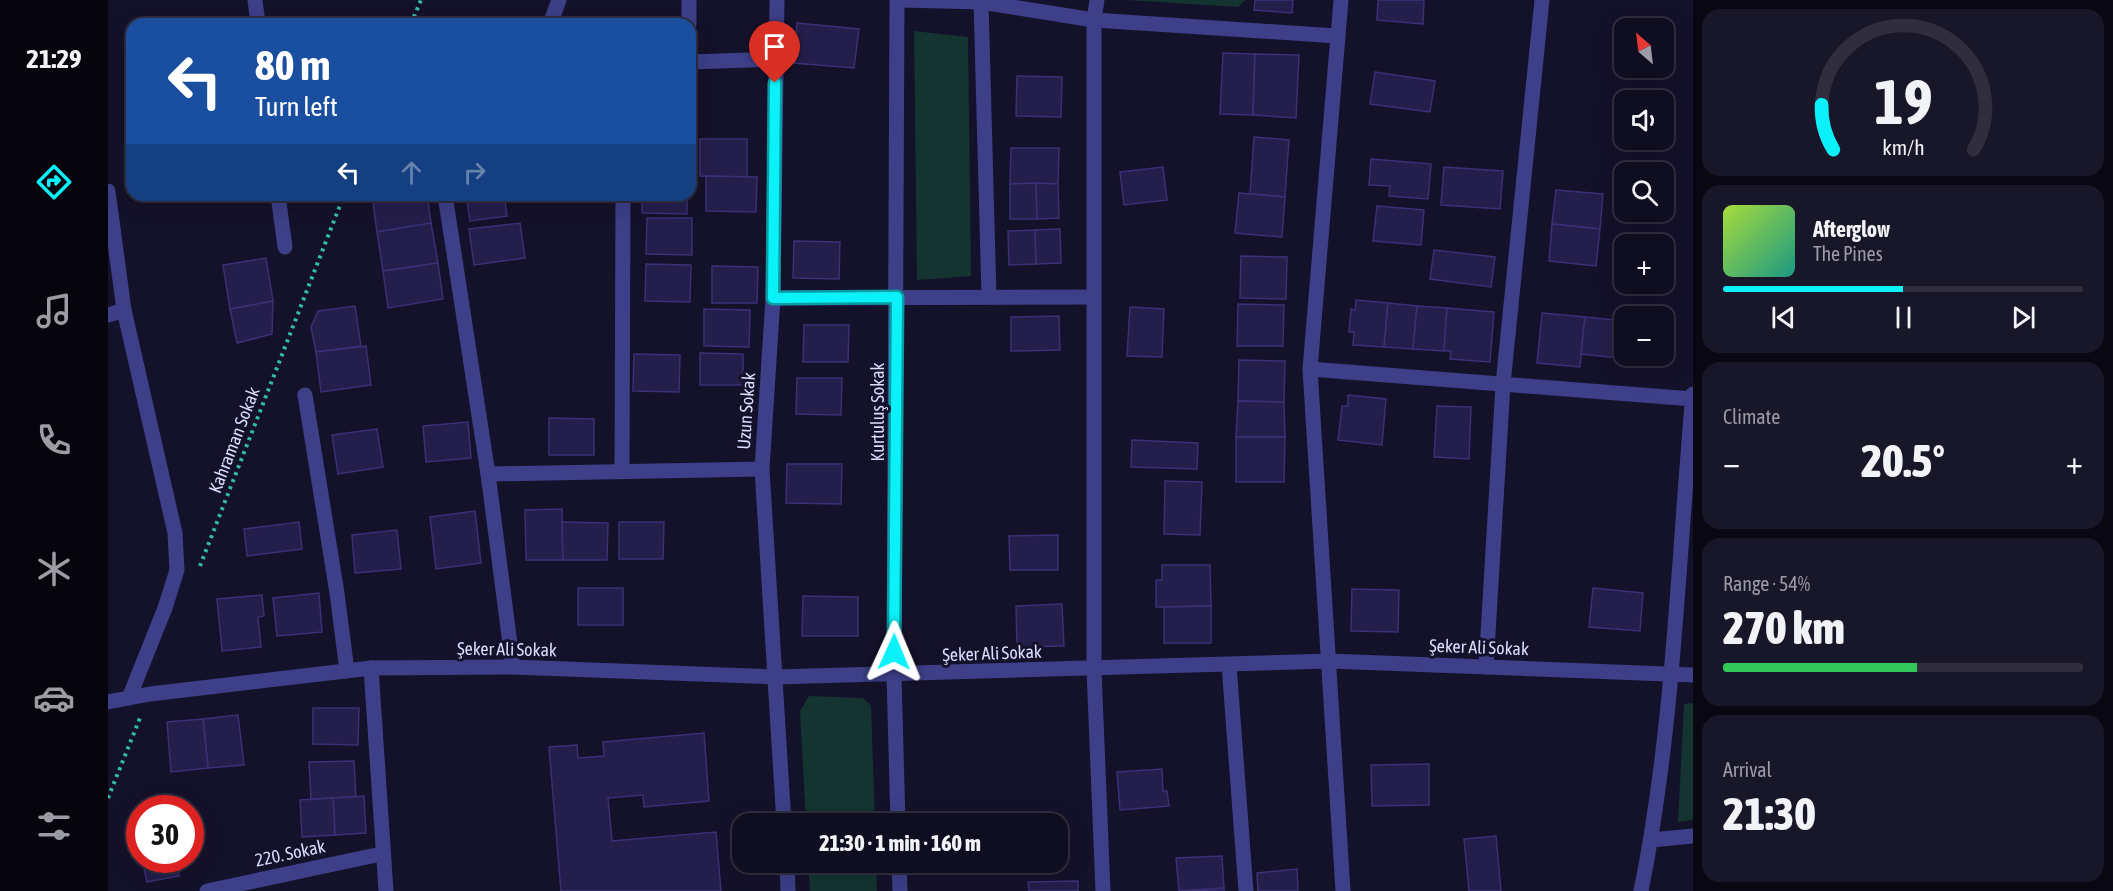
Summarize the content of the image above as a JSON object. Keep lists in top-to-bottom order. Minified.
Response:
{"streets":{"street":["Uzun Sokak","Kurtuluş Sokak","Şeker Ali Sokak","220. Sokak"],"path":["Kahraman Sokak"]},"crossings":[["Uzun Sokak","Şeker Ali Sokak"],["Kurtuluş Sokak","Şeker Ali Sokak"]],"north":"top left","page":{"tabs":"21:29","map_buttons":["+","−"],"turn":["80 m","Turn left"],"song":["Afterglow","The Pines"],"tile":["Climate",["Range · 54%","270 km"],["Arrival","21:30"]],"heat":["−","20.5°","+"],"limit":"30","trip":"21:30 · 1 min · 160 m","gauge":["19","km/h"]}}
